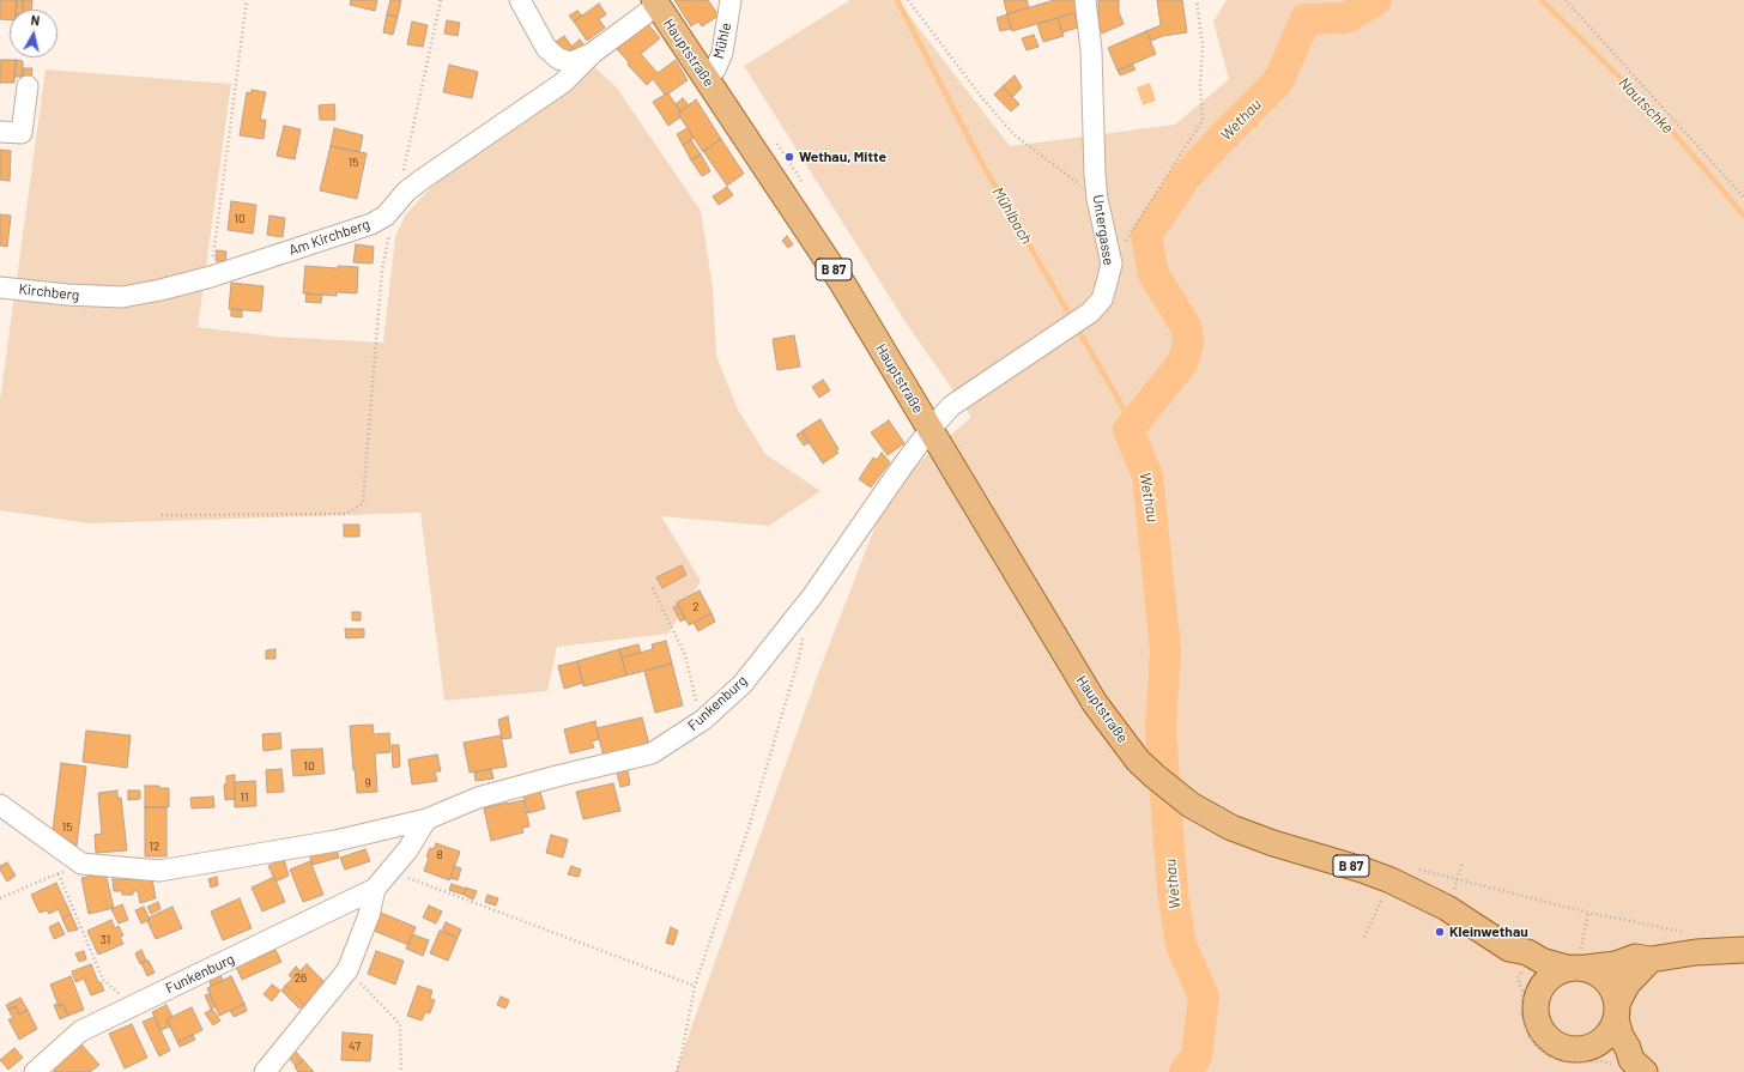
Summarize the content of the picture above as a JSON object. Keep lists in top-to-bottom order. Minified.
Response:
{"streets":{"main road":["Hauptstraße","B 87"],"street":["Mühle","Untergasse","Am Kirchberg","Kirchberg","Funkenburg"]},"crossings":[["Mühle","Hauptstraße"],["Hauptstraße","Untergasse"],["Hauptstraße","Am Kirchberg"],["Hauptstraße","B 87"],["Hauptstraße","Funkenburg"],["Untergasse","Funkenburg"],["Am Kirchberg","Kirchberg"]],"water":["Nautschke","Wethau","Mühlbach"],"places":["Wethau, Mitte","Kleinwethau"],"house_numbers":["15","10","2","10","9","11","15","12","8","31","26","47"],"north":"top"}
